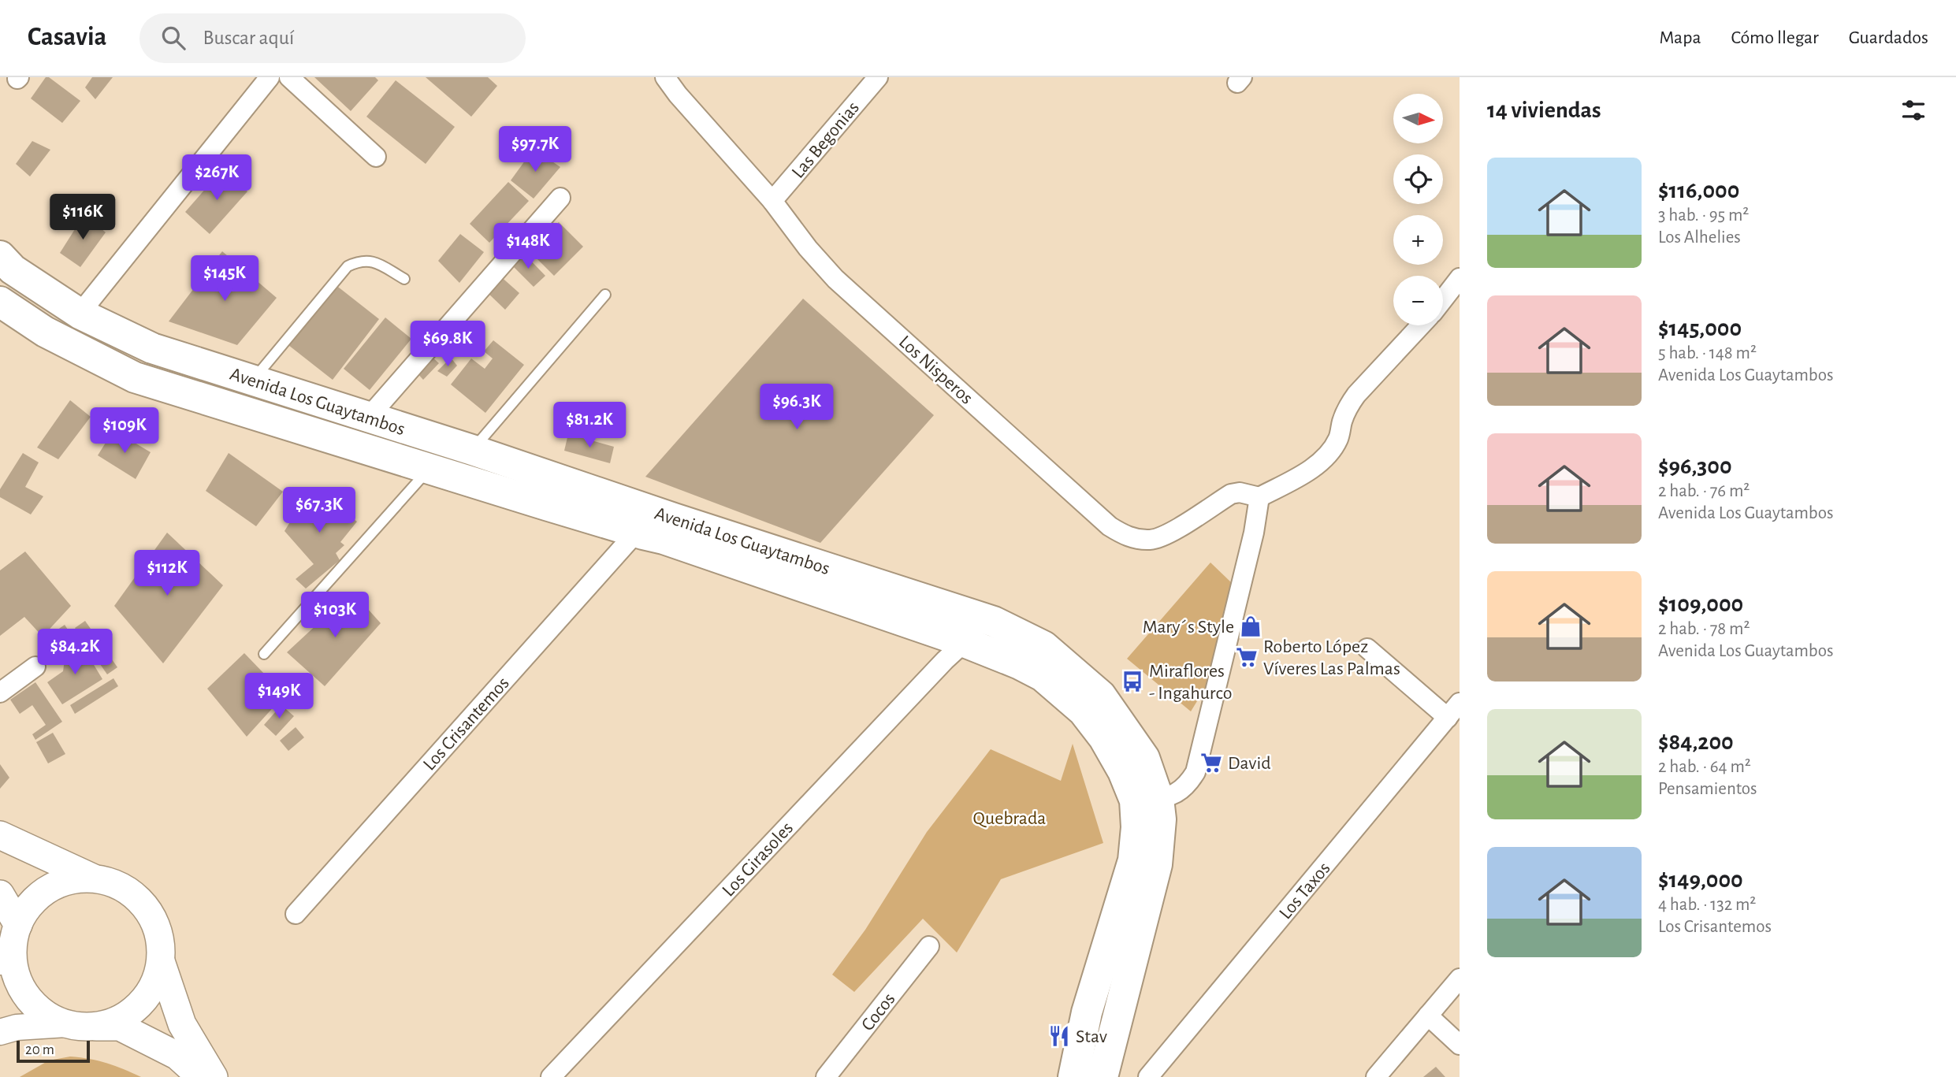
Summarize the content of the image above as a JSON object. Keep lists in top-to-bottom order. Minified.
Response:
{"streets":{"main road":["Avenida Los Guaytambos"],"street":["Las Begonias","Los Nisperos","Los Crisantemos","Los Girasoles","Los Taxos","Cocos"]},"crossings":[["Las Begonias","Los Nisperos"],["Avenida Los Guaytambos","Los Crisantemos"],["Avenida Los Guaytambos","Los Girasoles"]],"parks":["Quebrada"],"places":{"shop":["Mary´s Style"],"supermarket":["Roberto López Víveres Las Palmas","David"],"bus stop":["Miraflores - Ingahurco"],"restaurant":["Stav"]},"scale_bar":"20 m","north":"right","page":{"header":"Casavia","search":"Buscar aquí","nav":["Mapa","Cómo llegar","Guardados"],"heading":"14 viviendas","map_buttons":["+","−"],"price":["$97.7K","$267K","$116K","$148K","$145K","$69.8K","$96.3K","$81.2K","$109K","$67.3K","$112K","$103K","$84.2K","$149K"],"list":[{"name":"$116,000","note":"3 hab. · 95 m² · Los Alhelies"},{"name":"$145,000","note":"5 hab. · 148 m² · Avenida Los Guaytambos"},{"name":"$96,300","note":"2 hab. · 76 m² · Avenida Los Guaytambos"},{"name":"$109,000","note":"2 hab. · 78 m² · Avenida Los Guaytambos"},{"name":"$84,200","note":"2 hab. · 64 m² · Pensamientos"},{"name":"$149,000","note":"4 hab. · 132 m² · Los Crisantemos"}],"scale":"20 m"}}
